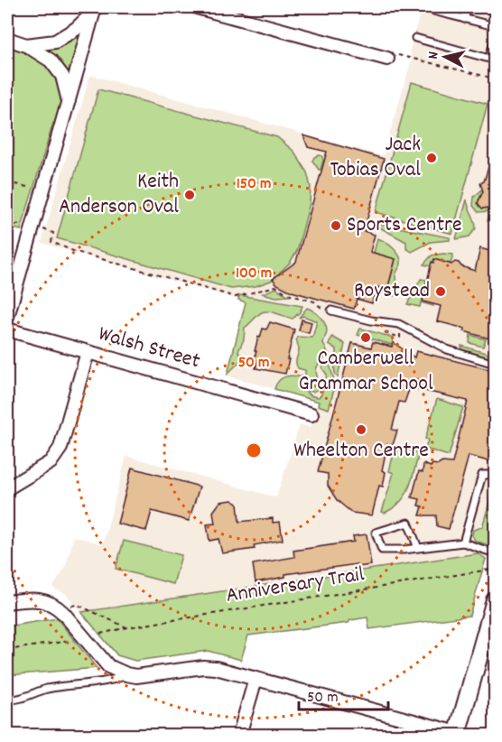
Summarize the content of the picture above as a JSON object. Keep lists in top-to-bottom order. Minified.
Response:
{"streets":{"street":["Walsh Street"],"path":["Anniversary Trail"]},"places":["Jack Tobias Oval","Keith Anderson Oval","Sports Centre","Roystead","Camberwell Grammar School","Wheelton Centre"],"scale_bar":"50 m","north":"left","rings":["150 m","100 m","50 m"]}
